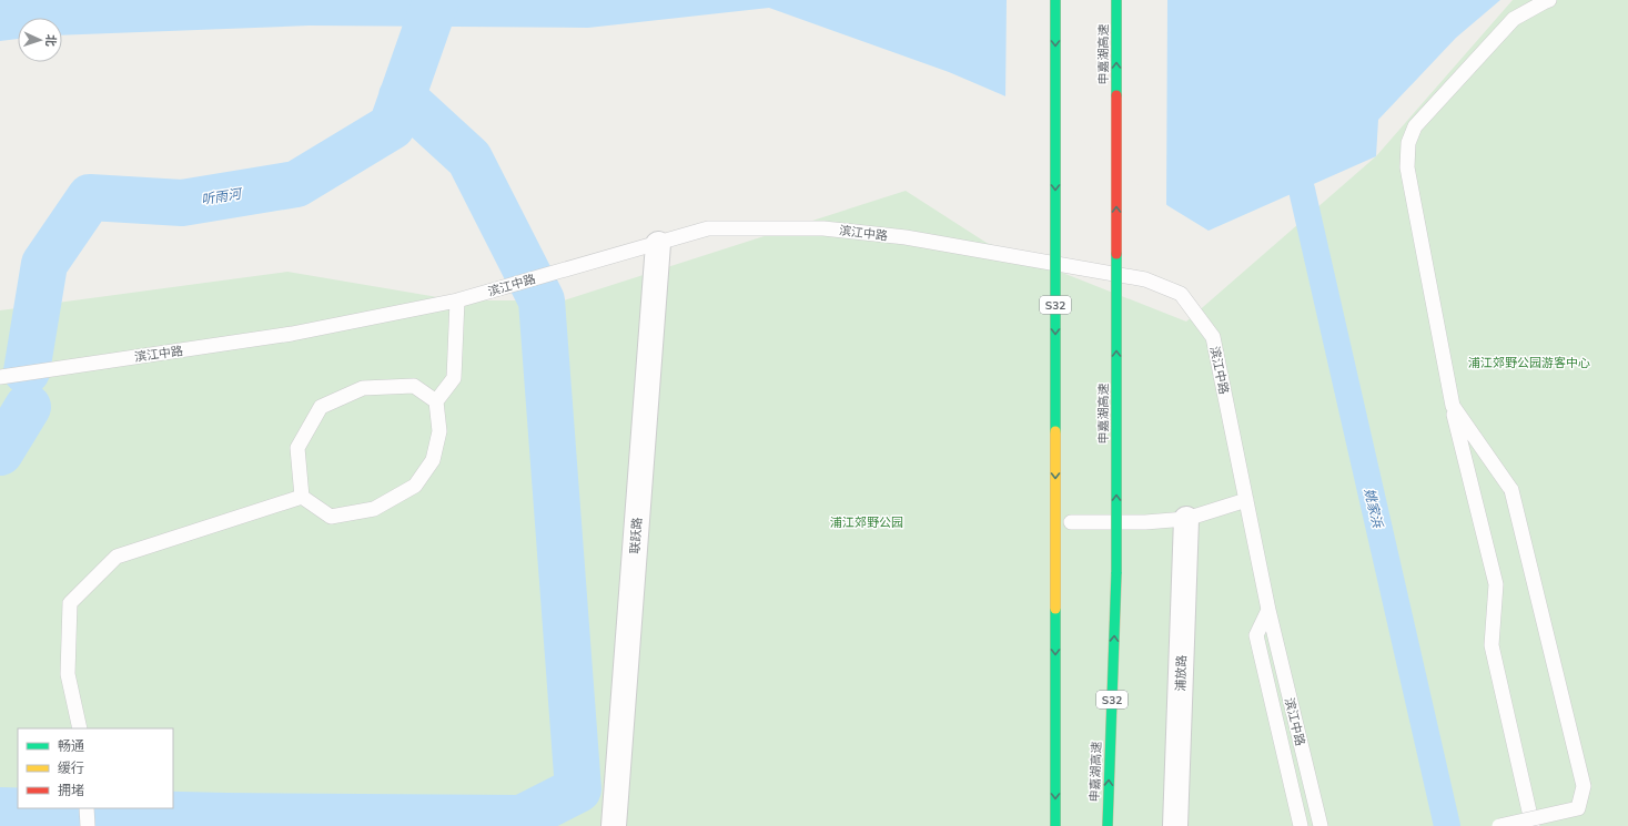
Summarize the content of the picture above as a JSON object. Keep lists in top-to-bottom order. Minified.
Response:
{"streets":{"highway":["申嘉湖高速","S32"],"street":["联跃路","浦放路"],"lane":["滨江中路"]},"crossings":[["滨江中路","联跃路"]],"water":["听雨河","姚家浜"],"parks":["浦江郊野公园游客中心","浦江郊野公园"],"legend":["畅通","缓行","拥堵"],"north":"right"}
